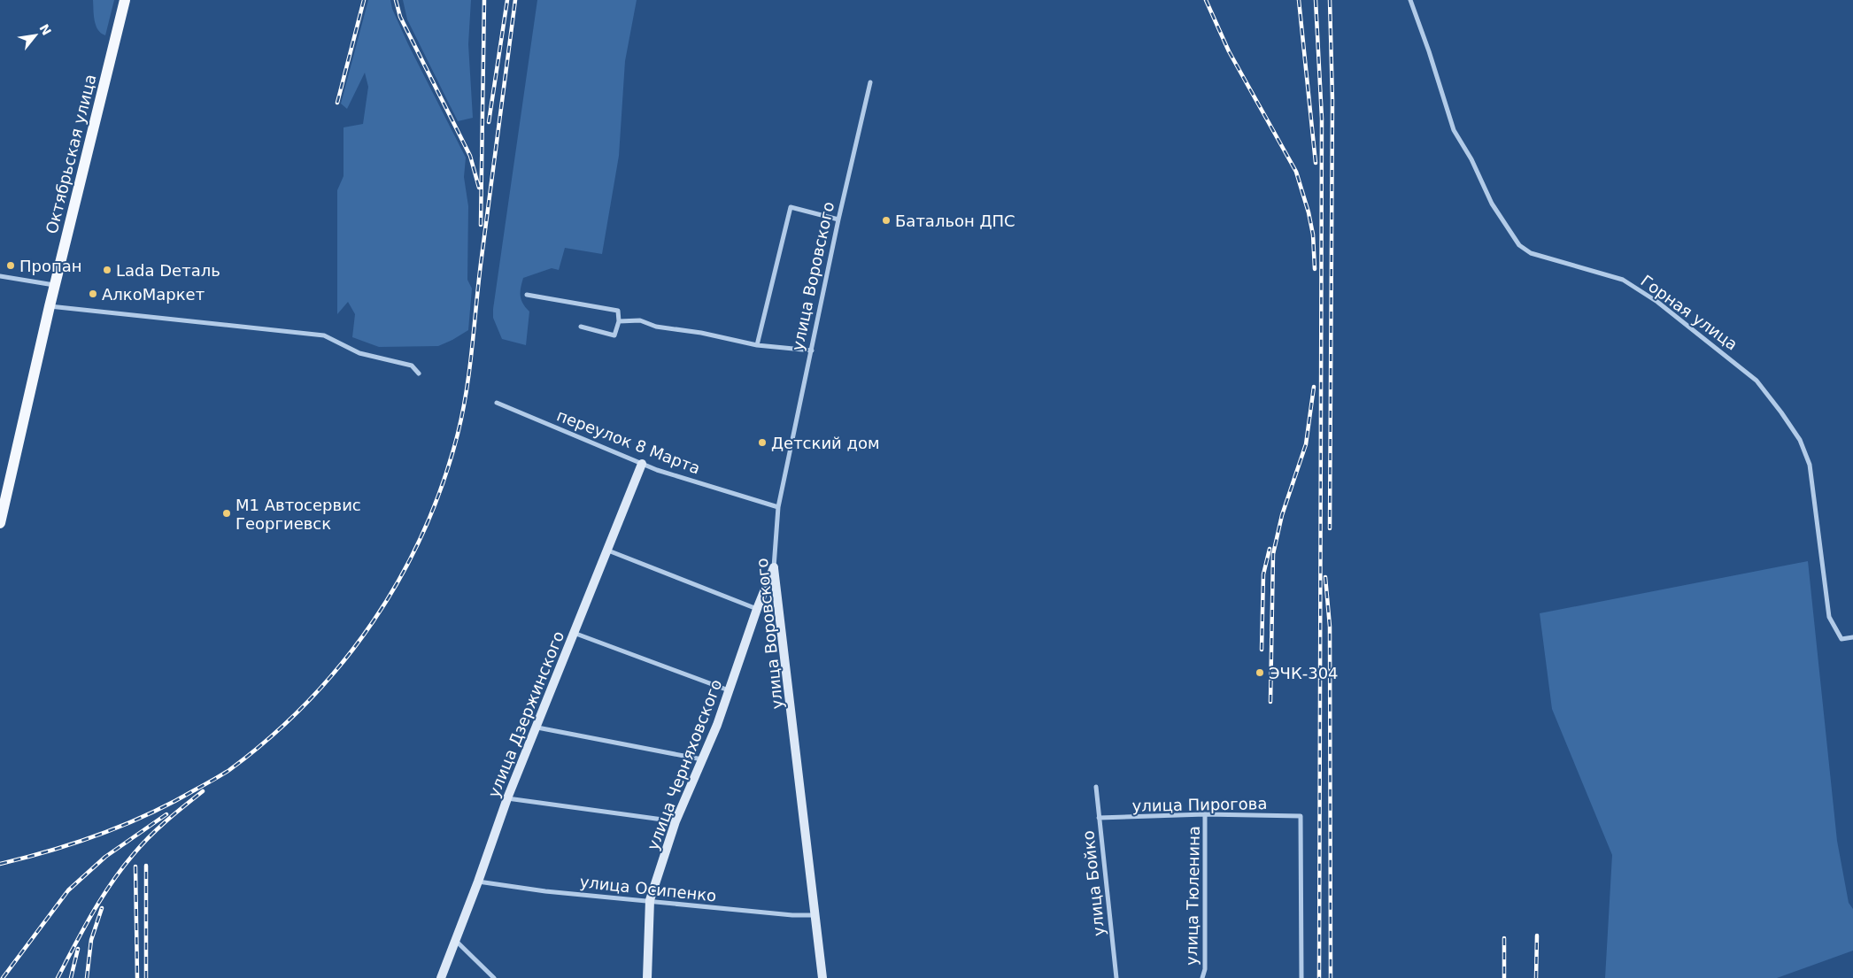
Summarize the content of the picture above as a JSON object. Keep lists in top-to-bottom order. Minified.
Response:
{"streets":{"main road":["Октябрьская улица"],"street":["улица Воровского","Горная улица","переулок 8 Марта","улица Дзержинского","улица Черняховского","улица Пирогова","улица Бойко","улица Осипенко","улица Тюленина"]},"crossings":[["улица Воровского","переулок 8 Марта"],["улица Воровского","улица Черняховского"],["улица Воровского","улица Осипенко"],["переулок 8 Марта","улица Дзержинского"],["улица Дзержинского","улица Осипенко"],["улица Черняховского","улица Осипенко"],["улица Пирогова","улица Бойко"],["улица Пирогова","улица Тюленина"]],"places":["Батальон ДПС","Пропан","Lada Dеталь","АлкоМаркет","Детский дом","М1 Автосервис Георгиевск","ЭЧК-304"],"north":"top right"}
